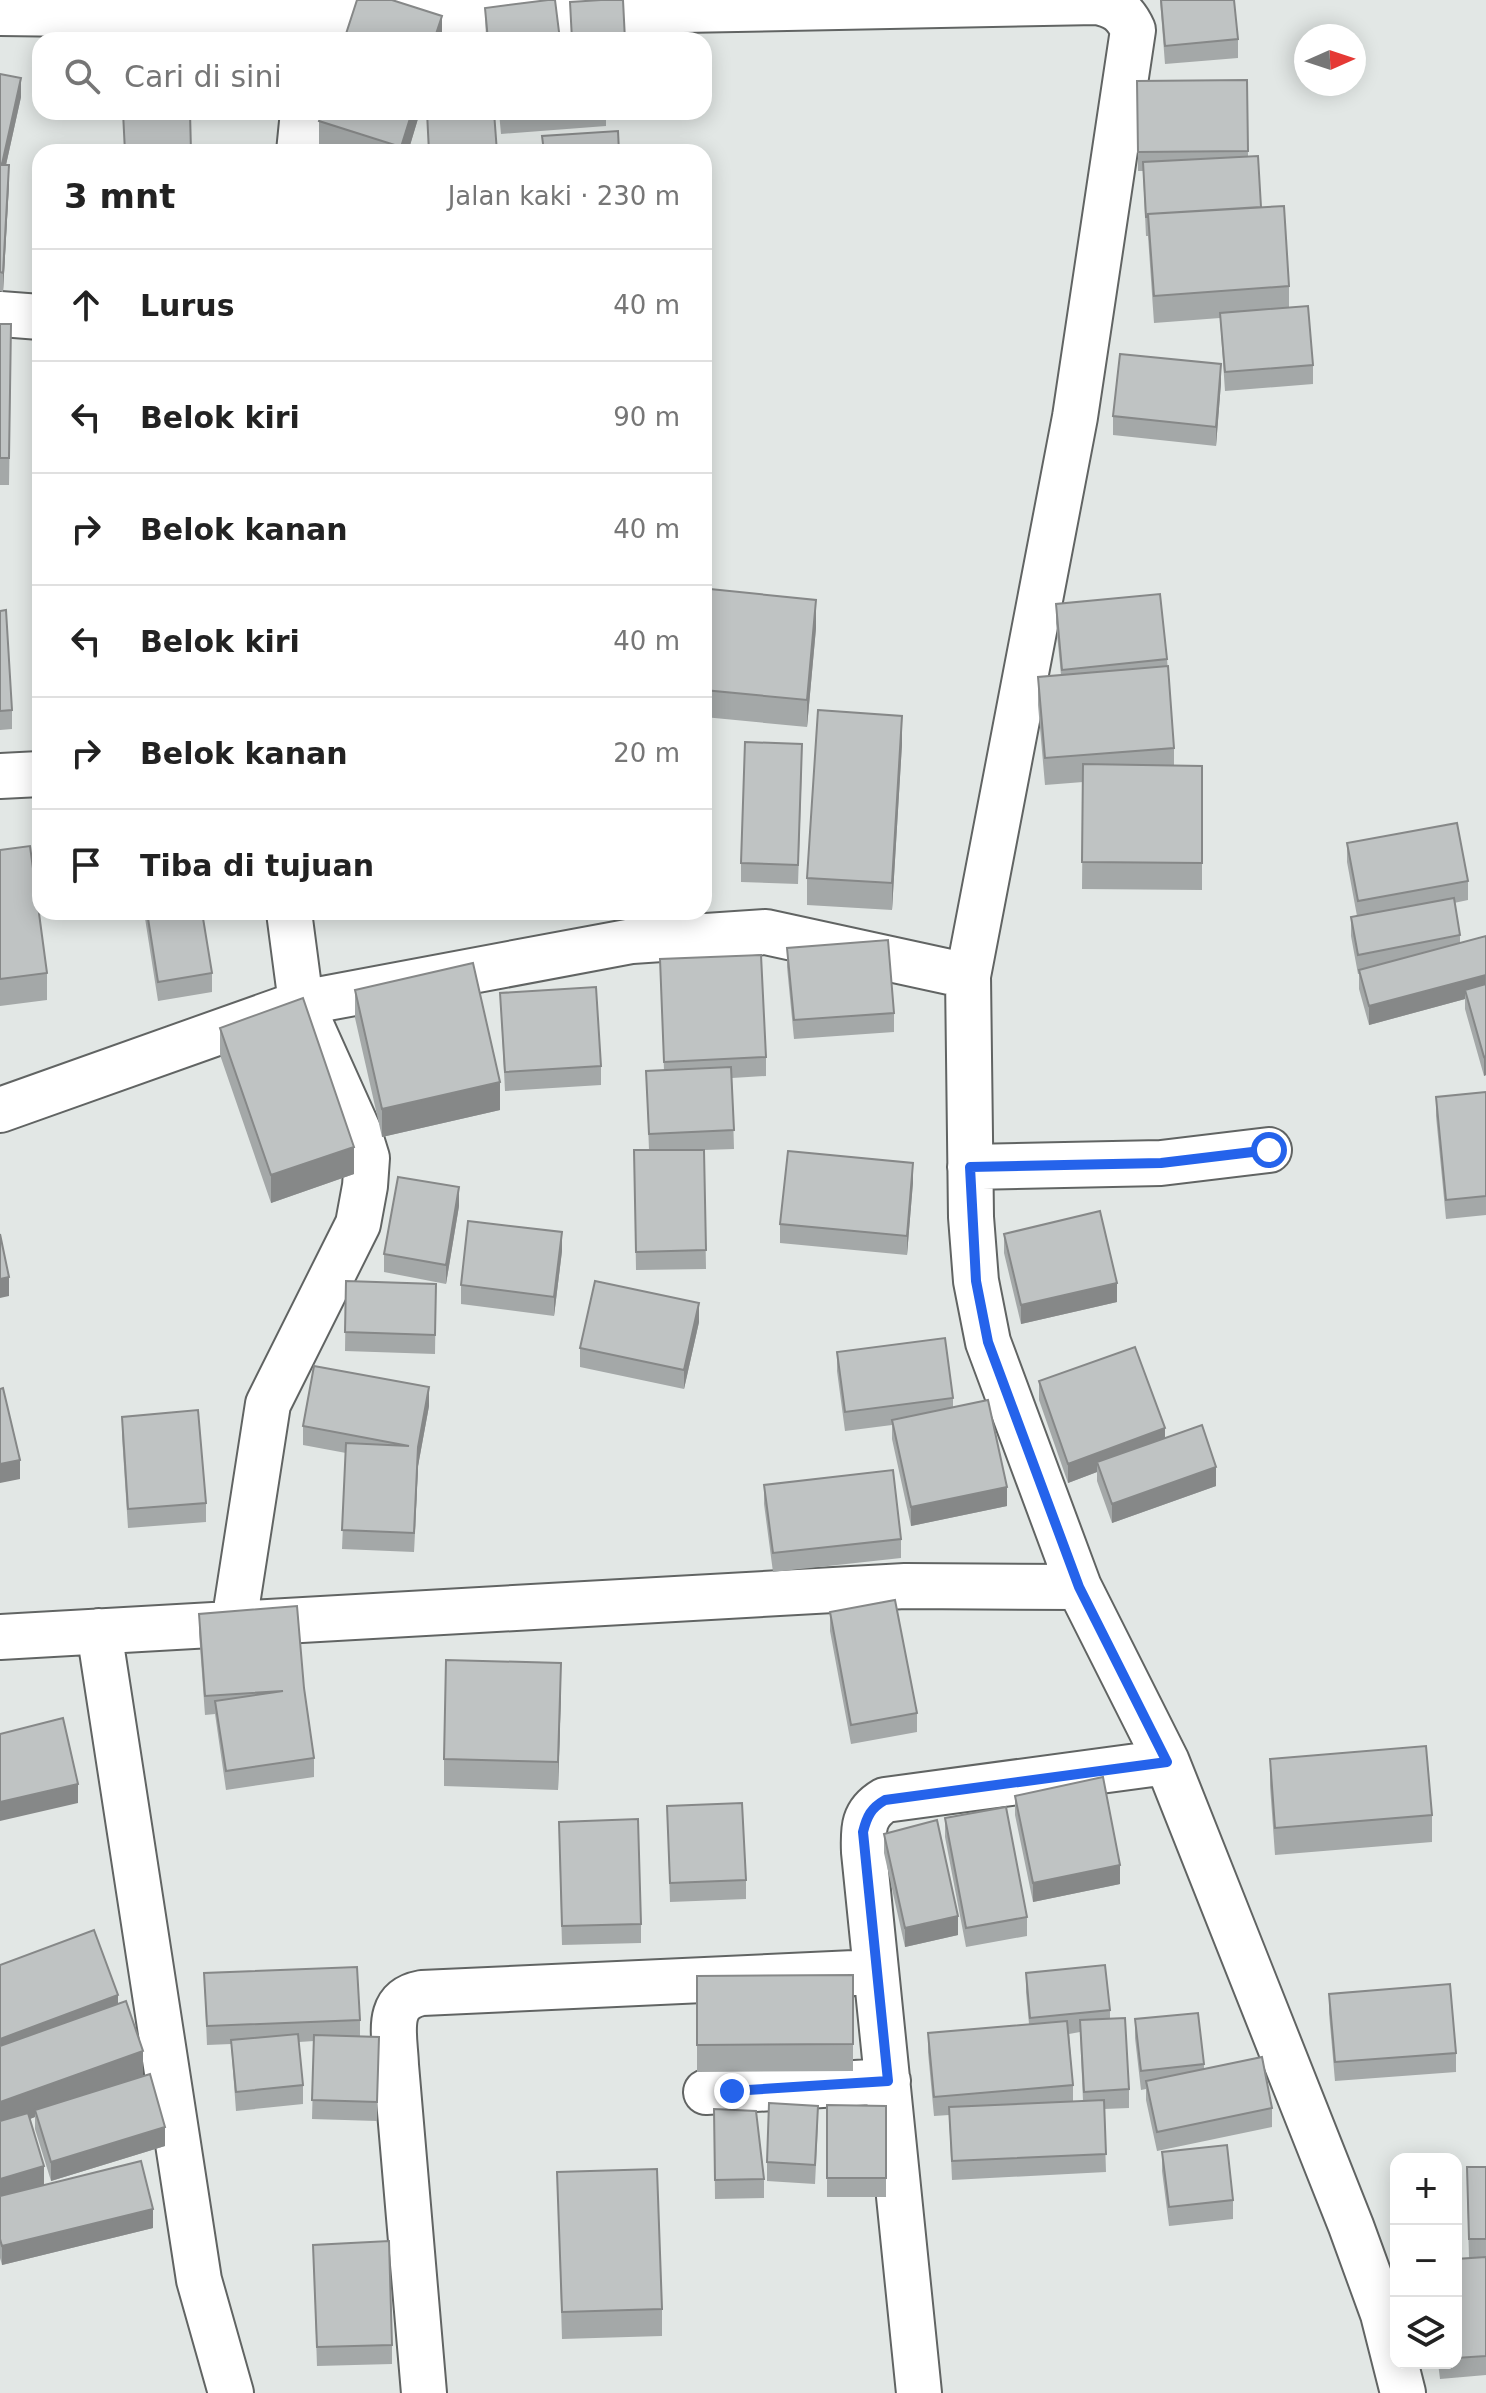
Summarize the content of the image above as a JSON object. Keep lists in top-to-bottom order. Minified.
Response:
{"north":"right","page":{"search":"Cari di sini","heading":["3 mnt","Jalan kaki · 230 m"],"list":[["Lurus","40 m"],["Belok kiri","90 m"],["Belok kanan","40 m"],["Belok kiri","40 m"],["Belok kanan","20 m"],"Tiba di tujuan"],"map_buttons":["+","−"]}}
